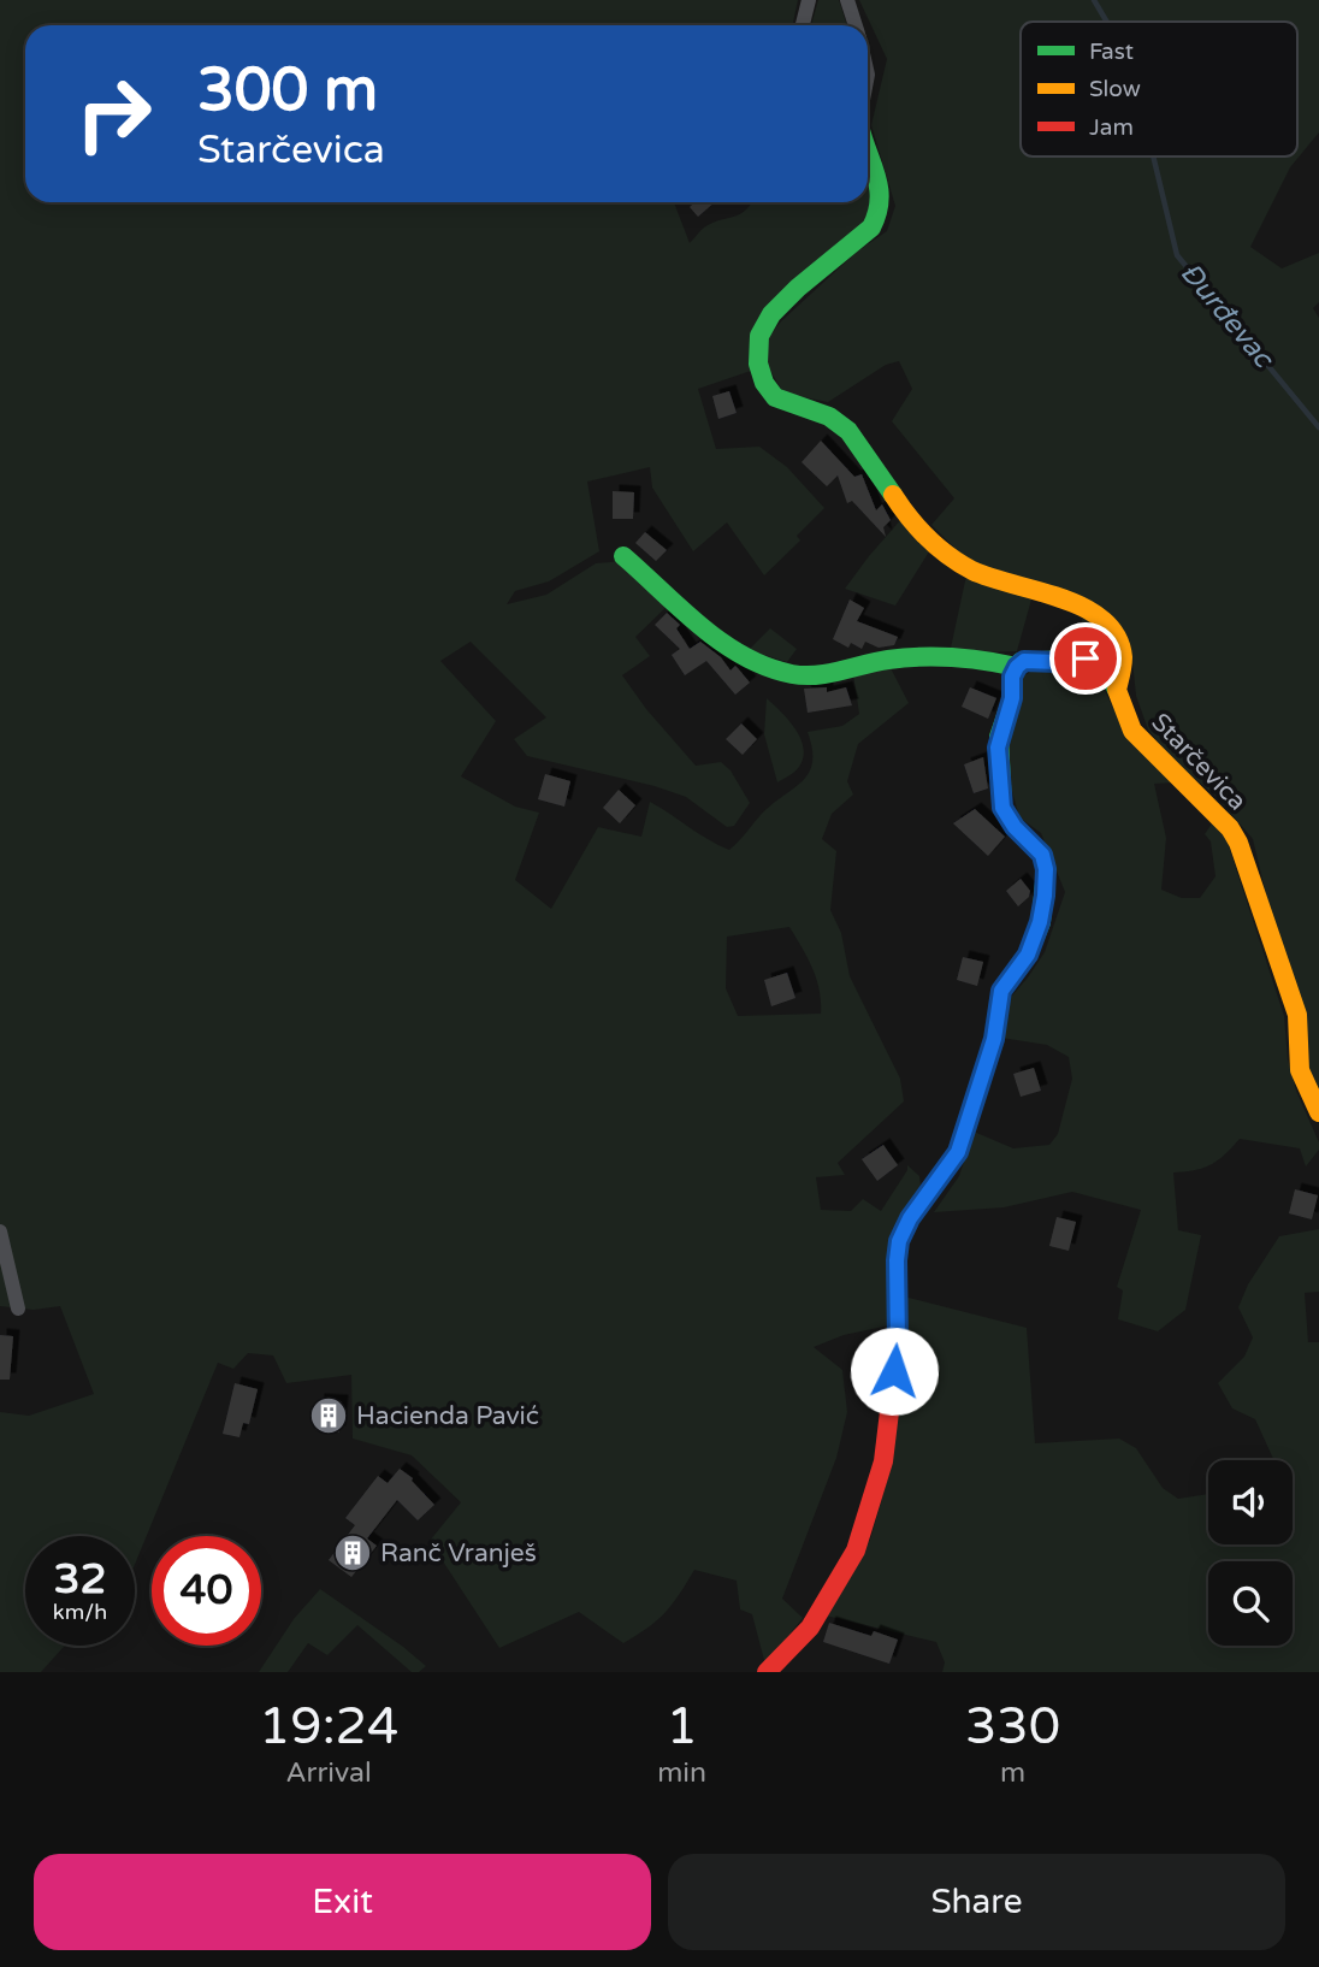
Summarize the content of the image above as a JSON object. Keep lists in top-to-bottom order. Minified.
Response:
{"streets":{"street":["Starčevica"]},"water":["Đurđevac"],"places":{"building":["Hacienda Pavić","Ranč Vranješ"]},"legend":["Fast","Slow","Jam"],"page":{"turn":["300 m","Starčevica"],"speed":"32 km/h","limit":"40","eta":["19:24","Arrival","1","min","330","m"],"buttons":["Exit","Share"]}}
